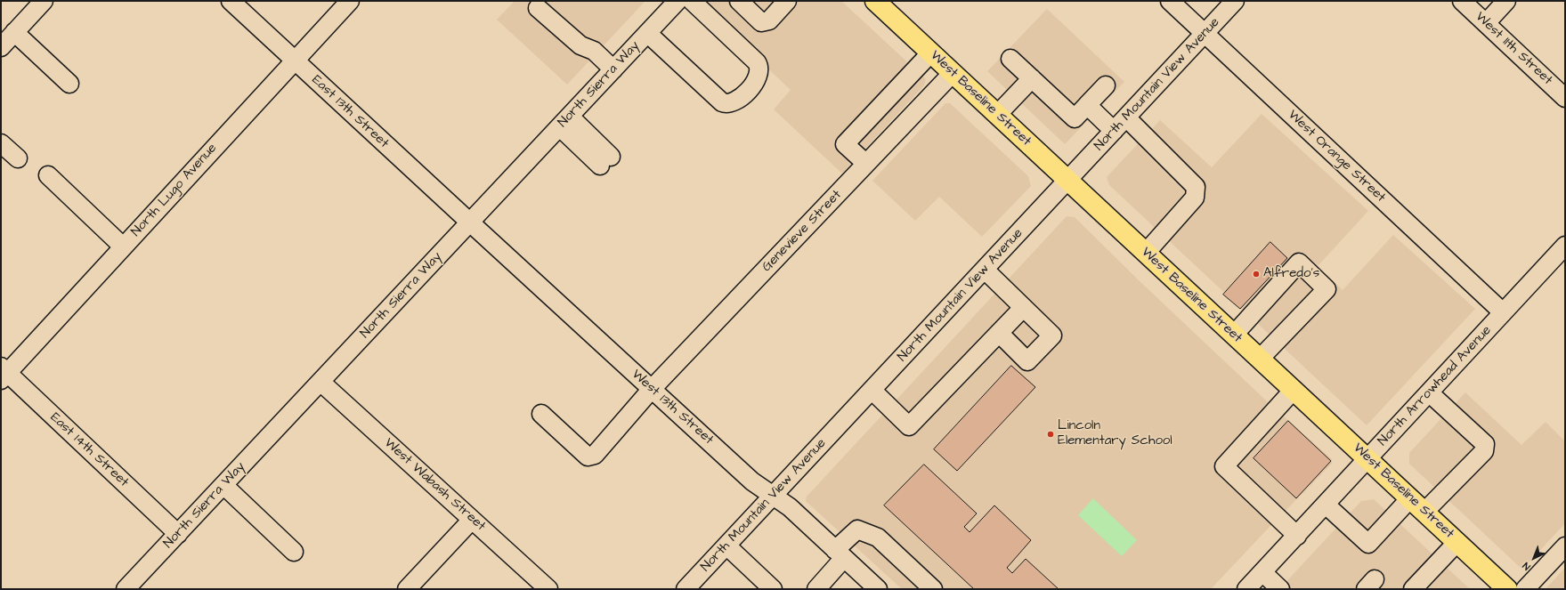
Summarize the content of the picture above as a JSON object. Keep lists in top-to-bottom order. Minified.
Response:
{"streets":{"main road":["West Baseline Street"],"street":["West 11th Street","North Sierra Way","North Mountain View Avenue","East 13th Street","West Orange Street","North Lugo Avenue","Genevieve Street","North Arrowhead Avenue","West 13th Street","East 14th Street","West Wabash Street"]},"crossings":[["North Sierra Way","East 13th Street"],["North Sierra Way","West 13th Street"],["North Sierra Way","East 14th Street"],["North Sierra Way","West Wabash Street"],["North Mountain View Avenue","West Baseline Street"],["North Mountain View Avenue","West Orange Street"],["North Mountain View Avenue","West 13th Street"],["West Baseline Street","Genevieve Street"],["West Baseline Street","North Arrowhead Avenue"],["East 13th Street","North Lugo Avenue"],["East 13th Street","West 13th Street"],["West Orange Street","North Arrowhead Avenue"],["North Lugo Avenue","East 14th Street"],["Genevieve Street","West 13th Street"]],"places":["Alfredo's","Lincoln Elementary School"],"north":"bottom left"}
